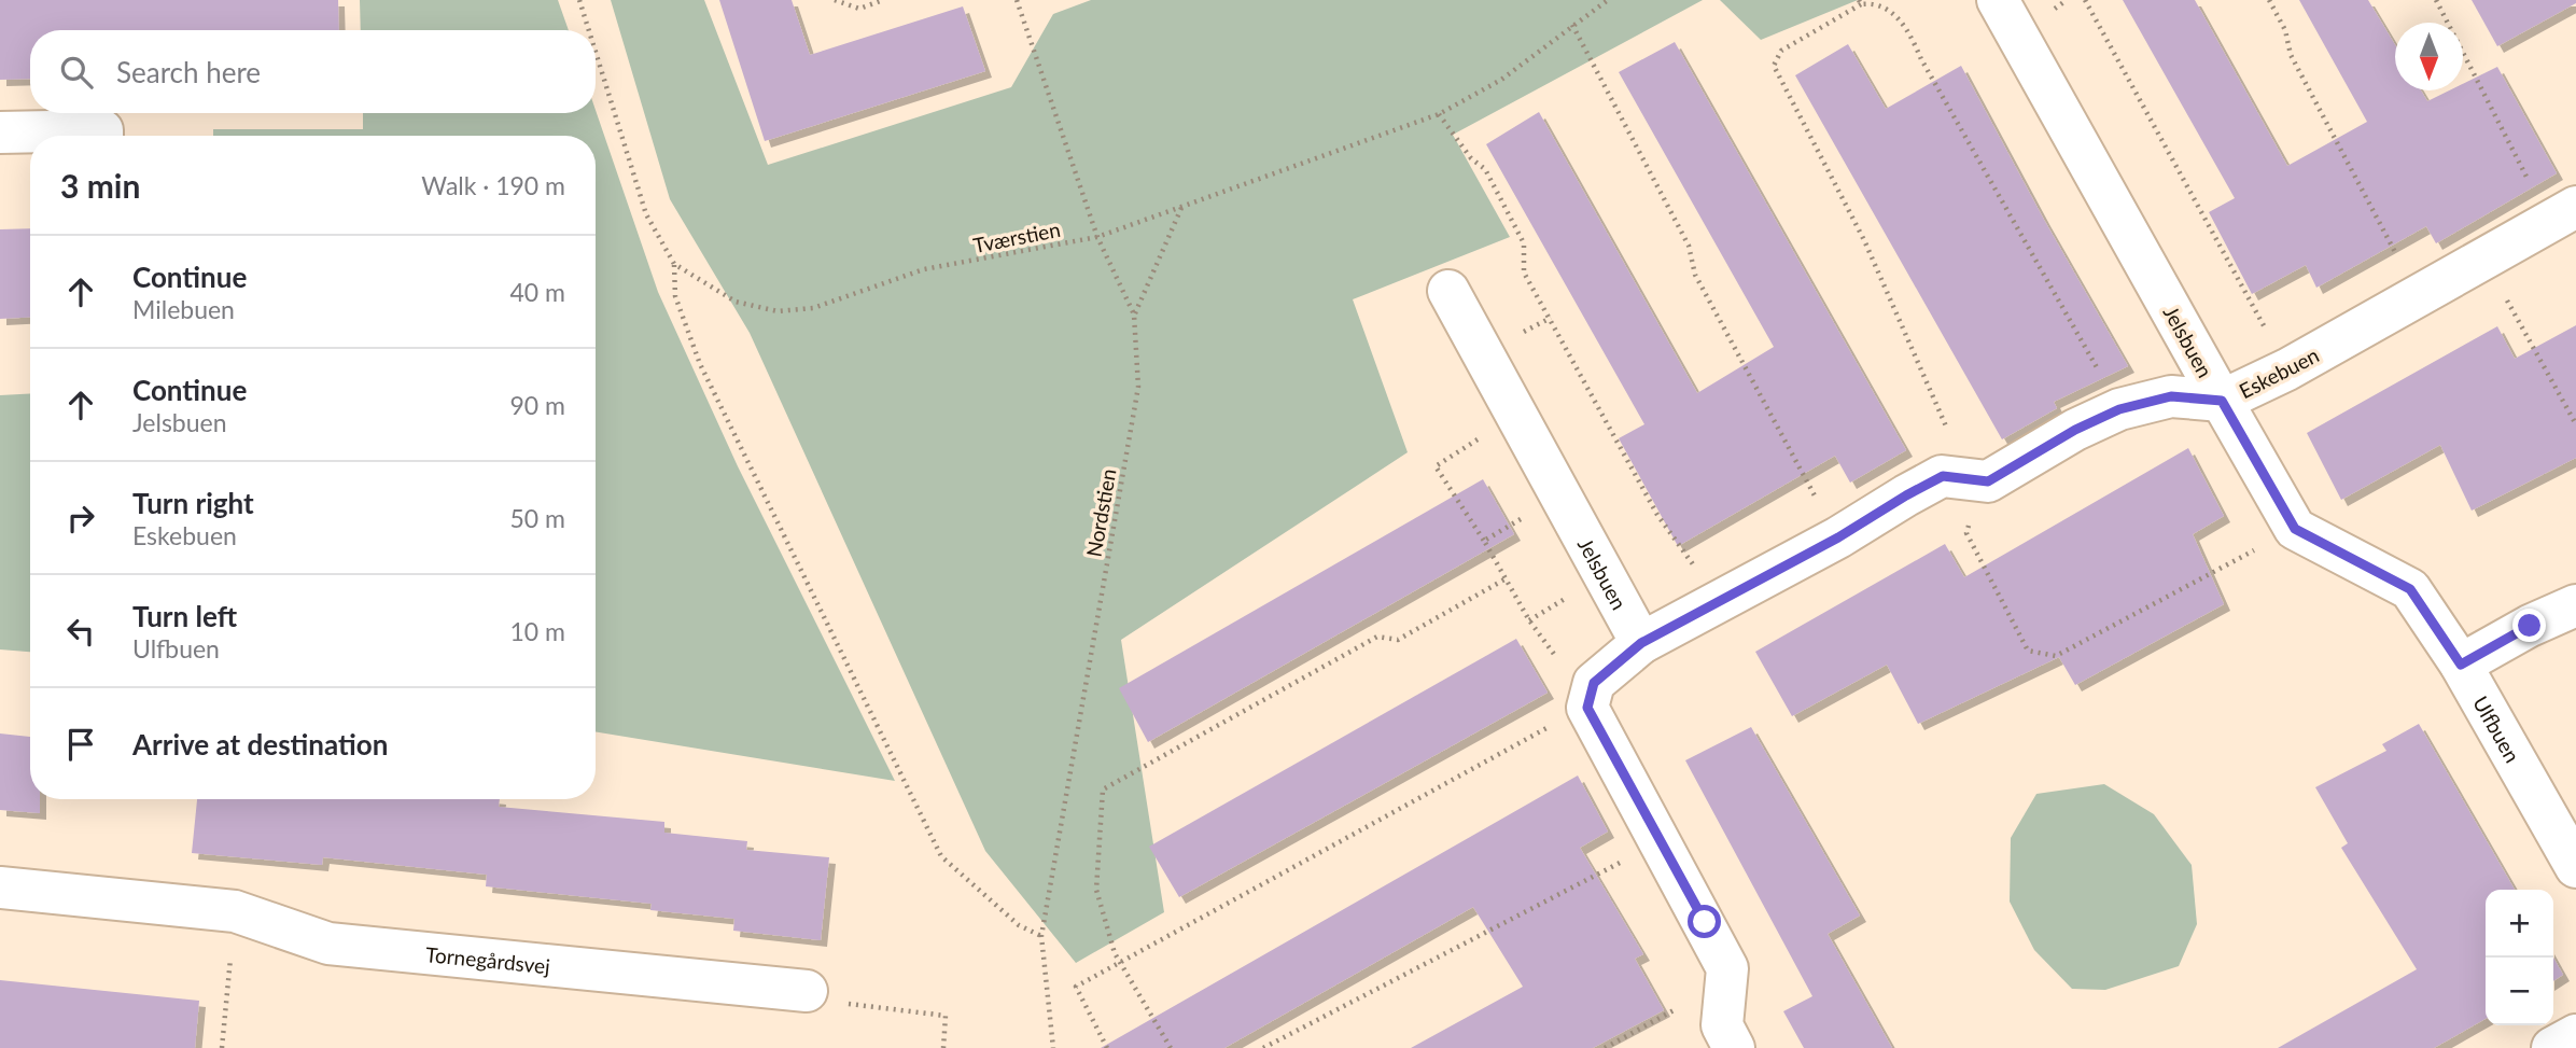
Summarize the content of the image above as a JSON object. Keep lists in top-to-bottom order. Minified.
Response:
{"streets":{"street":["Jelsbuen","Eskebuen","Ulfbuen","Tornegårdsvej"],"path":["Tværstien","Nordstien"]},"crossings":[["Tværstien","Nordstien"],["Jelsbuen","Eskebuen"]],"north":"bottom","page":{"search":"Search here","heading":["3 min","Walk · 190 m"],"list":[["Continue","Milebuen","40 m"],["Continue","Jelsbuen","90 m"],["Turn right","Eskebuen","50 m"],["Turn left","Ulfbuen","10 m"],"Arrive at destination"],"map_buttons":["+","−"]}}
